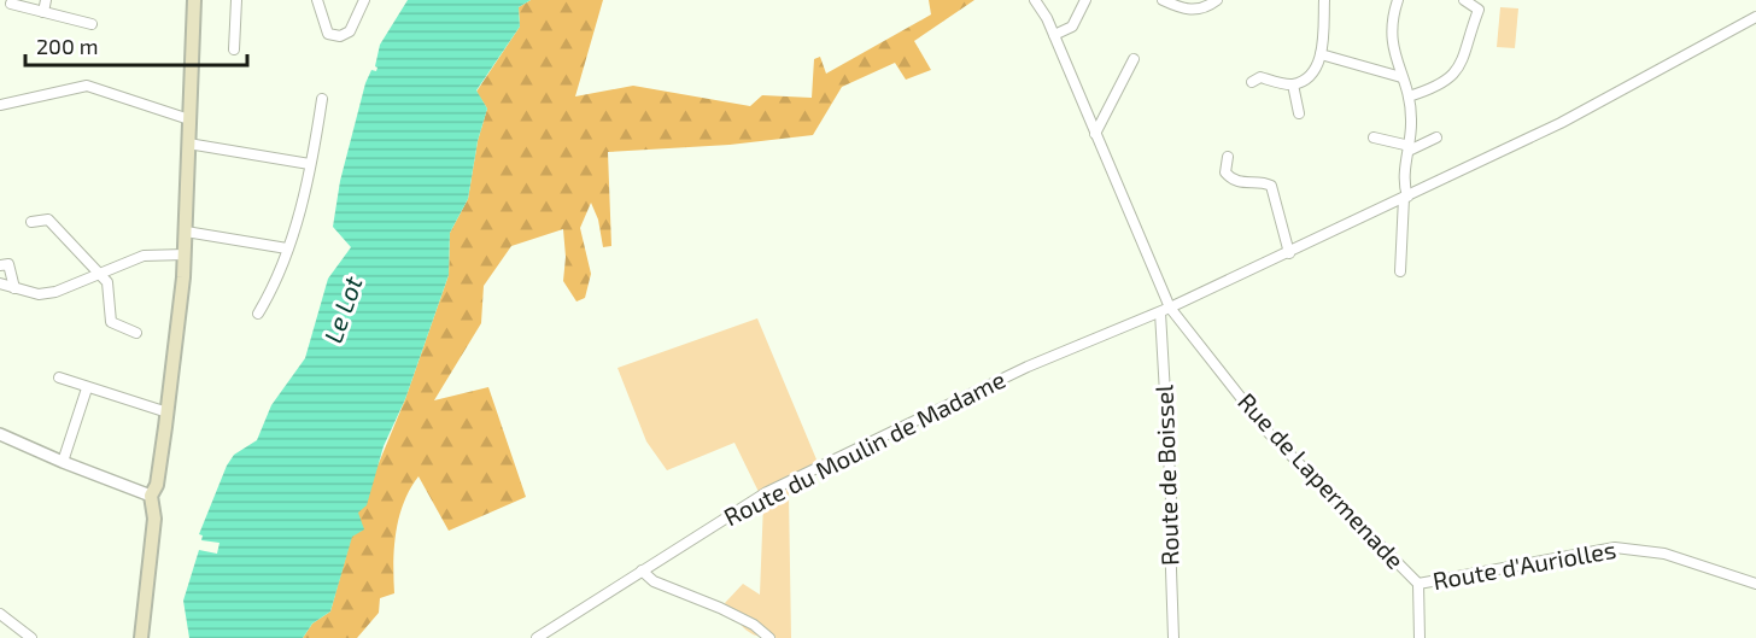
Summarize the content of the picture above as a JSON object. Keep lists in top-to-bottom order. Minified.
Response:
{"streets":{"street":["Route du Moulin de Madame","Route de Boissel","Rue de Lapermenade","Route d'Auriolles"]},"crossings":[["Route du Moulin de Madame","Route de Boissel"],["Route du Moulin de Madame","Rue de Lapermenade"],["Route de Boissel","Rue de Lapermenade"],["Rue de Lapermenade","Route d'Auriolles"]],"water":["Le Lot"],"scale_bar":"200 m"}
